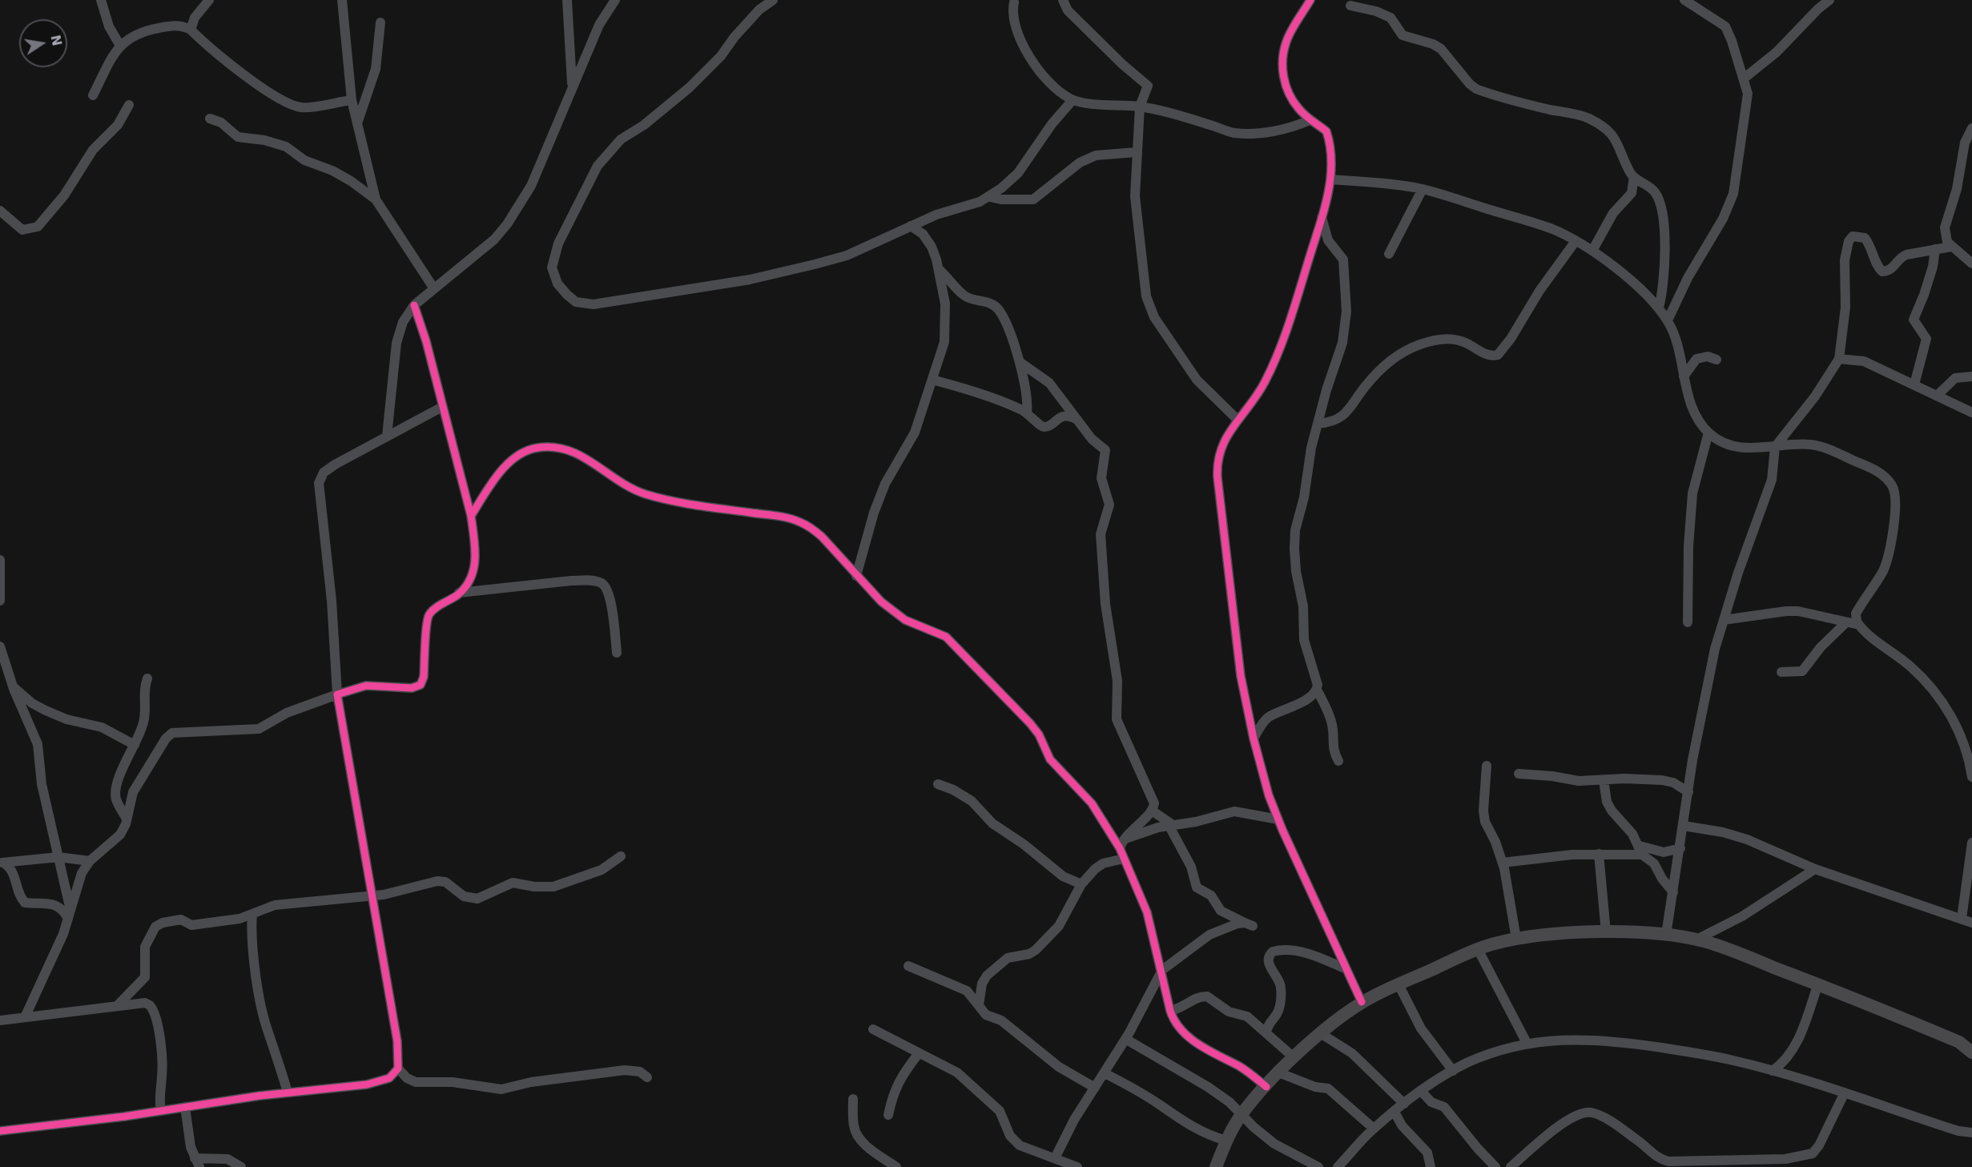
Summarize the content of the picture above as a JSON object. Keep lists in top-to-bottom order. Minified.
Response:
{"north":"right"}
